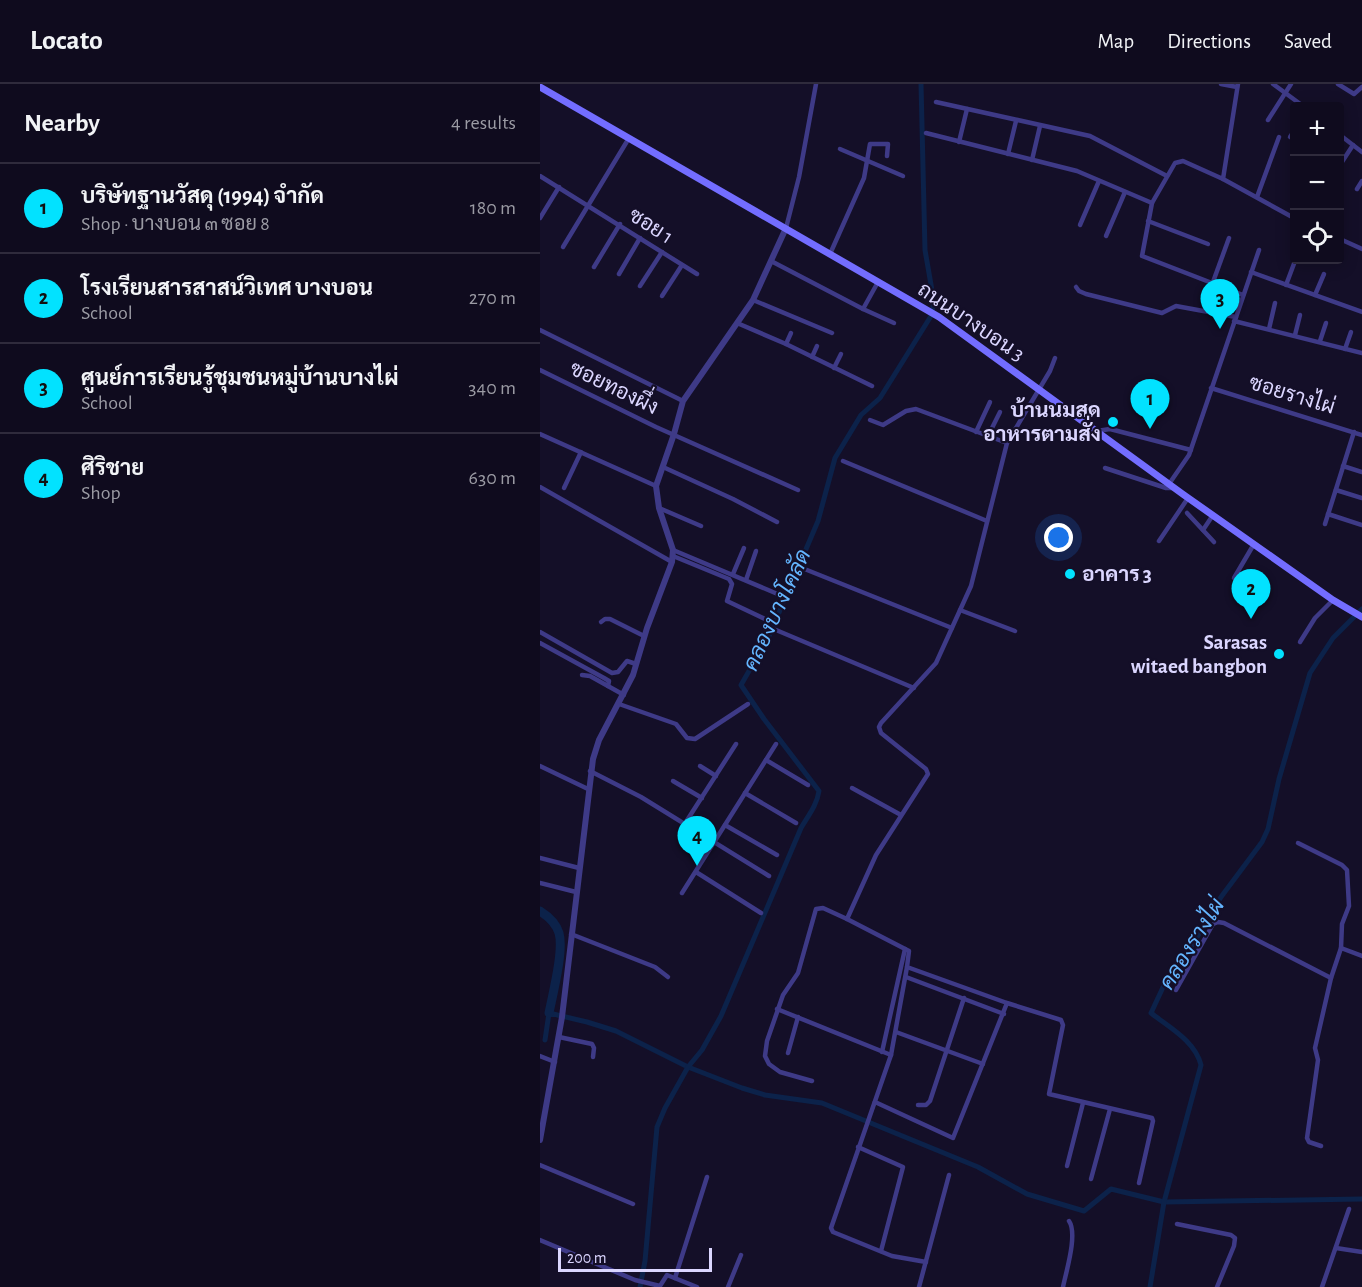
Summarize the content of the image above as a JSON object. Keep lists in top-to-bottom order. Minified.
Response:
{"streets":{"main road":["ถนนบางบอน 3"],"street":["ซอย 1","ซอยทองผึ่ง","ซอยรางไผ่"]},"water":["คลองบางโคลัด","คลองรางไผ่"],"places":["บ้านนมสด อาหารตามสั่ง","อาคาร 3","Sarasas witaed bangbon"],"scale_bar":"200 m","page":{"header":"Locato","nav":["Map","Directions","Saved"],"heading":["Nearby","4 results"],"map_buttons":["+","−"],"list":[{"mark":"1","name":"บริษัทฐานวัสดุ (1994) จำกัด","note":"Shop · บางบอน ๓ ซอย 8","value":"180 m"},{"mark":"2","name":"โรงเรียนสารสาสน์วิเทศ บางบอน","note":"School","value":"270 m"},{"mark":"3","name":"ศูนย์การเรียนรู้ชุมชนหมู่บ้านบางไผ่","note":"School","value":"340 m"},{"mark":"4","name":"ศิริชาย","note":"Shop","value":"630 m"}],"pins":["3","1","2","4"],"scale":"200 m"}}
